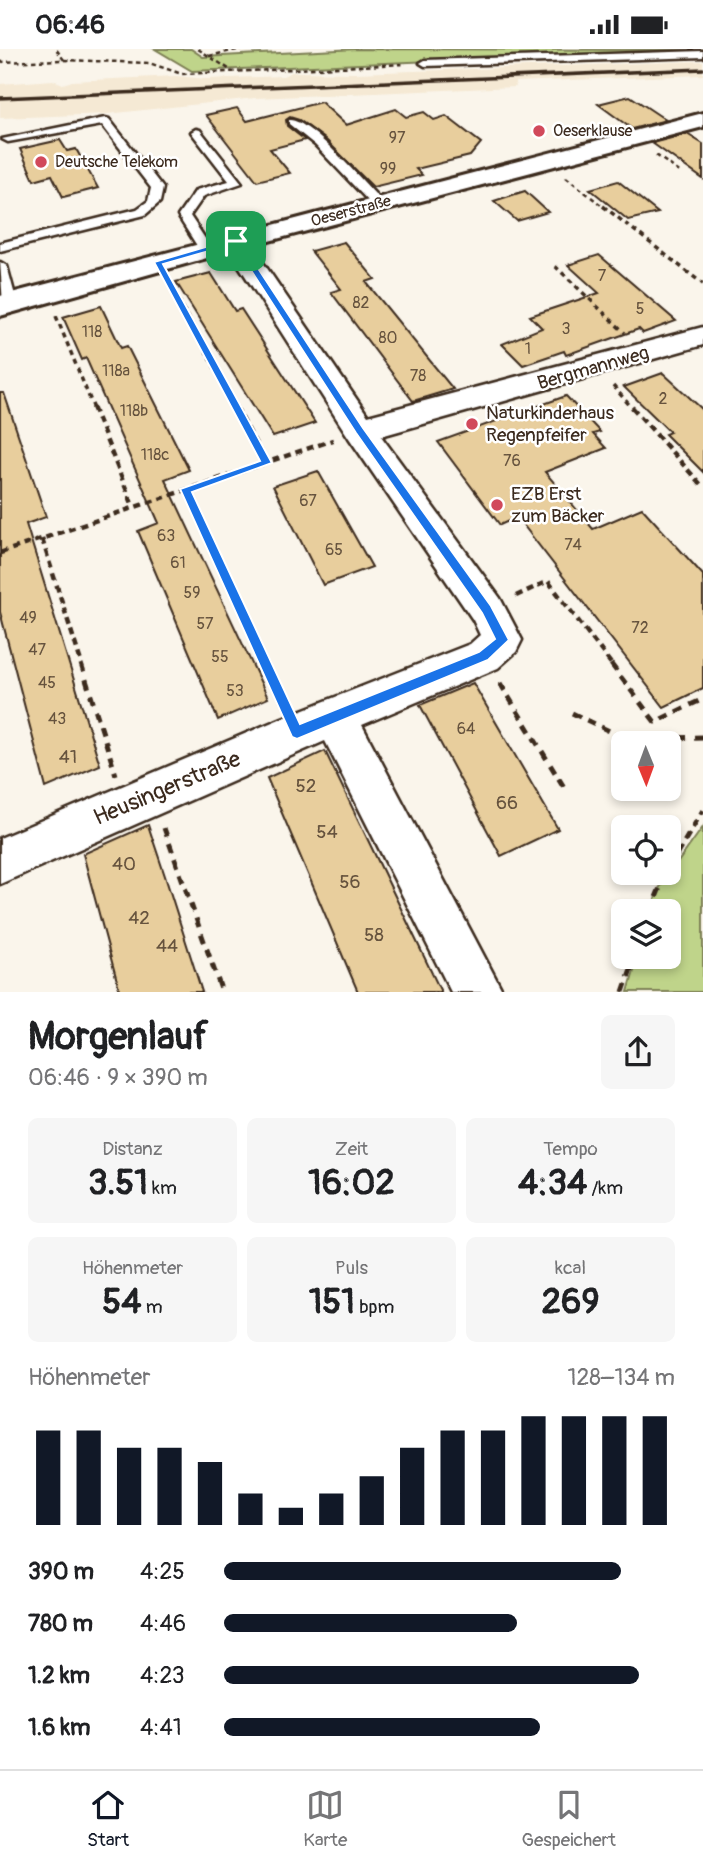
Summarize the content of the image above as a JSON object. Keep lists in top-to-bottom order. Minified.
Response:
{"streets":{"street":["Oeserstraße","Bergmannweg","Heusingerstraße"]},"places":["Oeserklause","Deutsche Telekom","Naturkinderhaus Regenpfeifer","EZB Erst zum Bäcker"],"house_numbers":["97","99","7","82","5","3","118","80","1","118a","78","2","118b","118c","76","67","63","74","65","61","59","49","57","72","47","55","45","53","43","64","41","52","66","54","40","56","42","58","44"],"north":"bottom","page":{"status":"06:46","heading":["Morgenlauf","06:46 · 9 × 390 m"],"stats":[["Distanz","3.51 km"],["Zeit","16:02"],["Tempo","4:34 /km"],["Höhenmeter","54 m"],["Puls","151 bpm"],["kcal","269"]],"chart":["Höhenmeter","128–134 m"],"list":[{"name":"390 m","note":"4:25"},{"name":"780 m","note":"4:46"},{"name":"1.2 km","note":"4:23"},{"name":"1.6 km","note":"4:41"}],"tabs":["Start","Karte","Gespeichert"]}}
